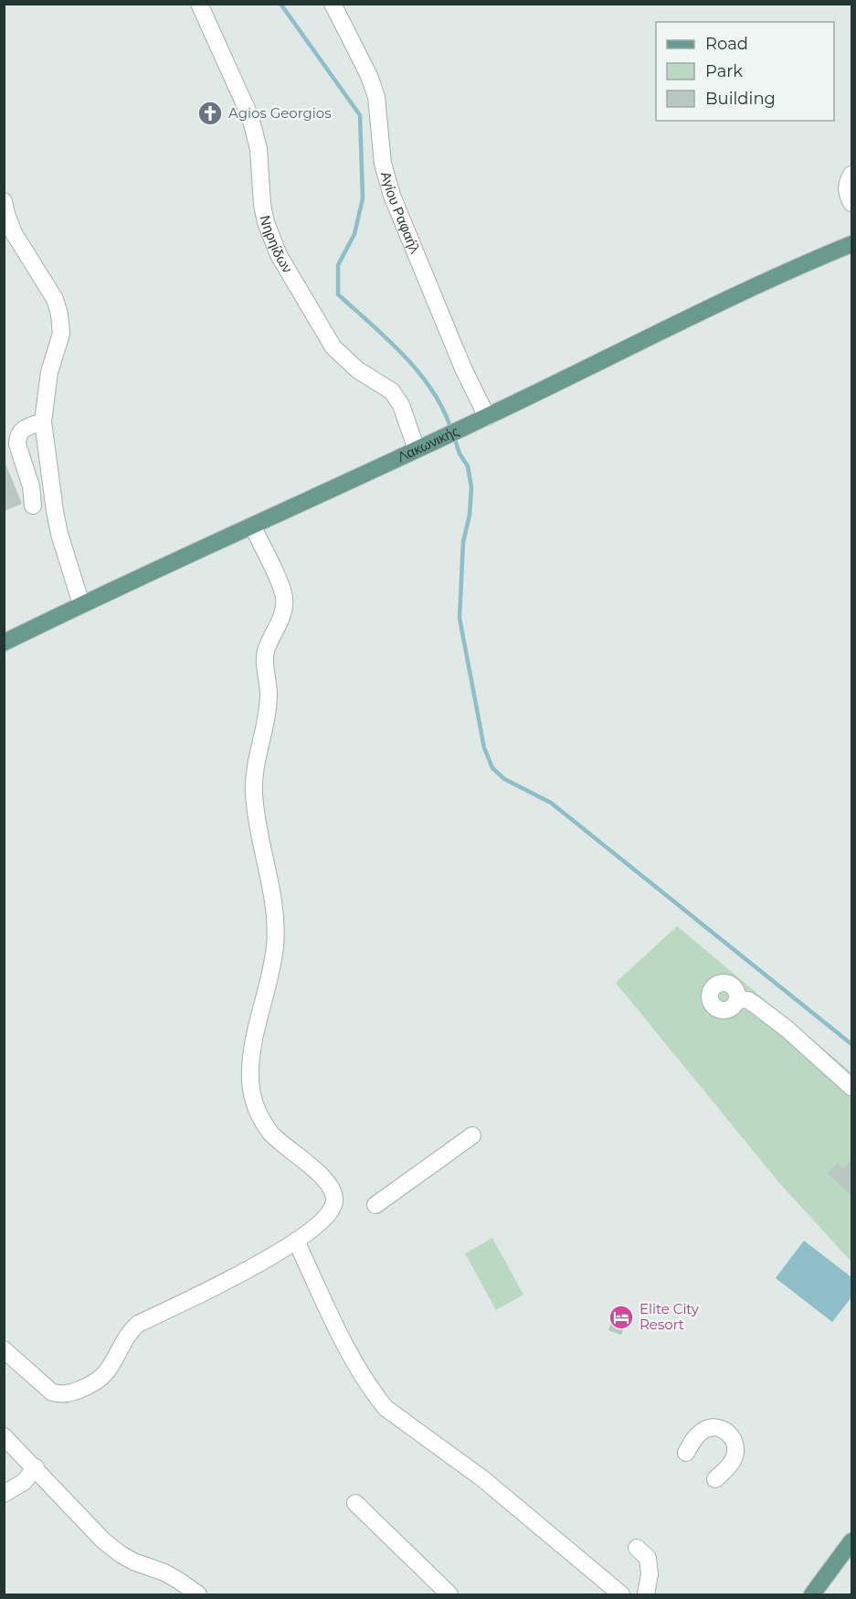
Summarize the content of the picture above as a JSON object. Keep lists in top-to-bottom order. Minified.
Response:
{"streets":{"main road":["Λακωνικής"],"street":["Αγίου Ραφαήλ","Νηρηίδων"]},"crossings":[["Αγίου Ραφαήλ","Λακωνικής"],["Νηρηίδων","Λακωνικής"]],"places":{"church":["Agios Georgios"],"hotel":["Elite City Resort"]},"legend":["Road","Park","Building"]}
